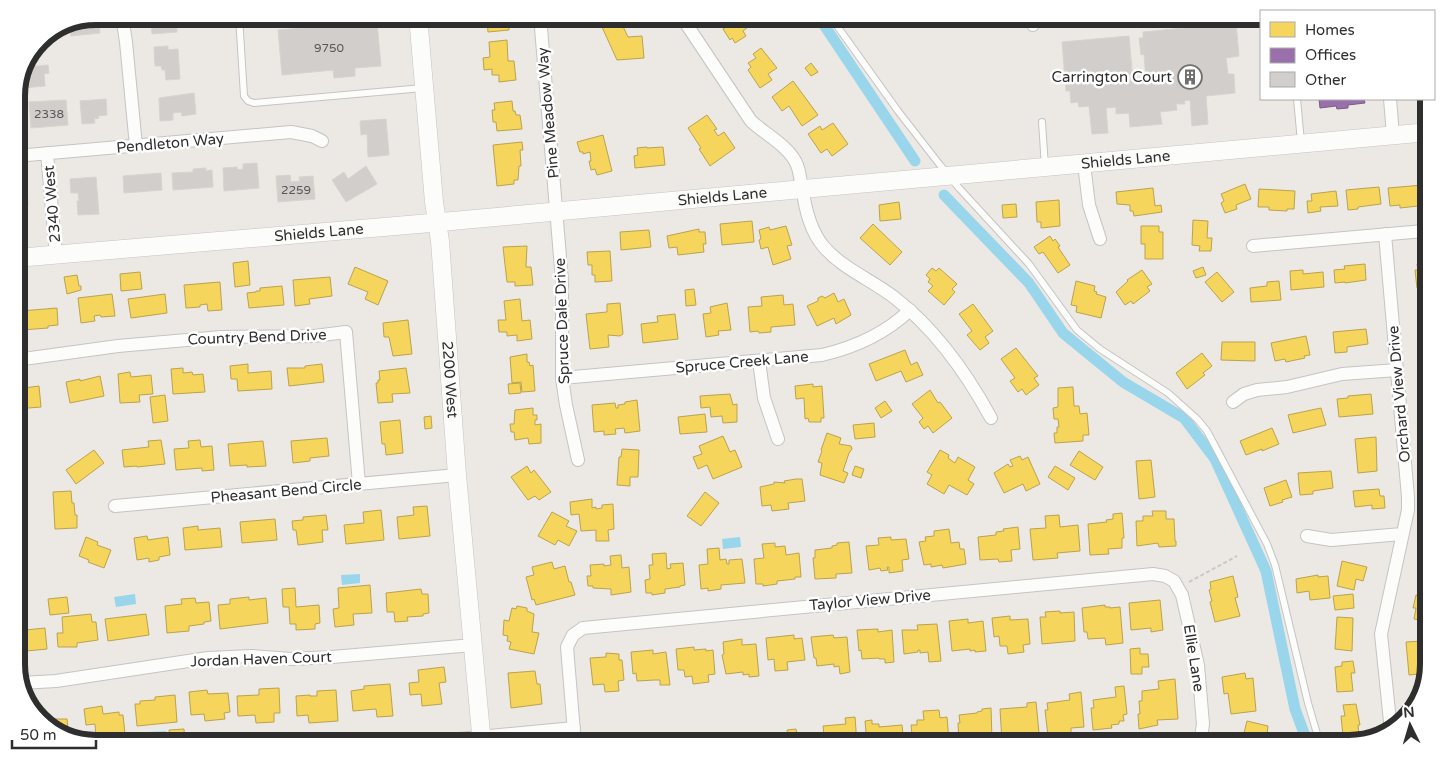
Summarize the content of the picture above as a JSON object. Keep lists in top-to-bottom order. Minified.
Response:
{"streets":{"main road":["Shields Lane","2200 West"],"street":["Pine Meadow Way","Pendleton Way","2340 West","Spruce Dale Drive","Country Bend Drive","Spruce Creek Lane","Orchard View Drive","Pheasant Bend Circle","Taylor View Drive","Ellie Lane","Jordan Haven Court"]},"crossings":[["Pine Meadow Way","Shields Lane"],["Pine Meadow Way","Spruce Dale Drive"],["Pendleton Way","2340 West"],["Shields Lane","2340 West"],["Shields Lane","Spruce Dale Drive"],["Shields Lane","2200 West"],["Spruce Dale Drive","Spruce Creek Lane"],["Country Bend Drive","Pheasant Bend Circle"],["2200 West","Pheasant Bend Circle"],["2200 West","Jordan Haven Court"],["Taylor View Drive","Ellie Lane"]],"places":{"building":["Carrington Court"]},"house_numbers":["9750","2338","2259"],"legend":["Homes","Offices","Other"],"scale_bar":"50 m","north":"top"}
